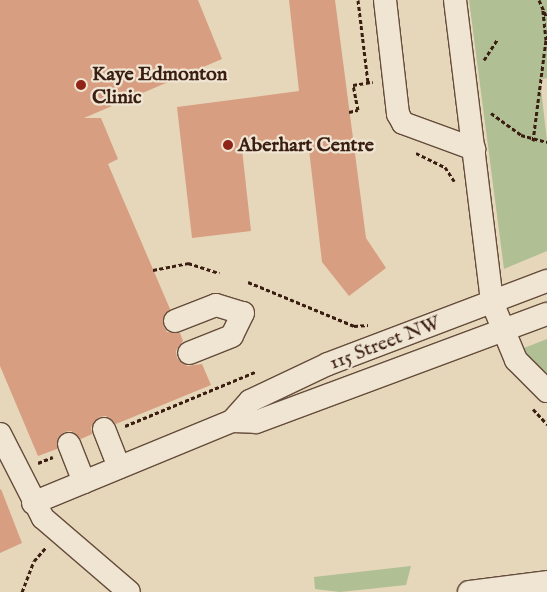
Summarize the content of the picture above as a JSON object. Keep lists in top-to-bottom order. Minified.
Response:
{"streets":{"street":["115 Street NW"]},"places":["Kaye Edmonton Clinic","Aberhart Centre"]}
